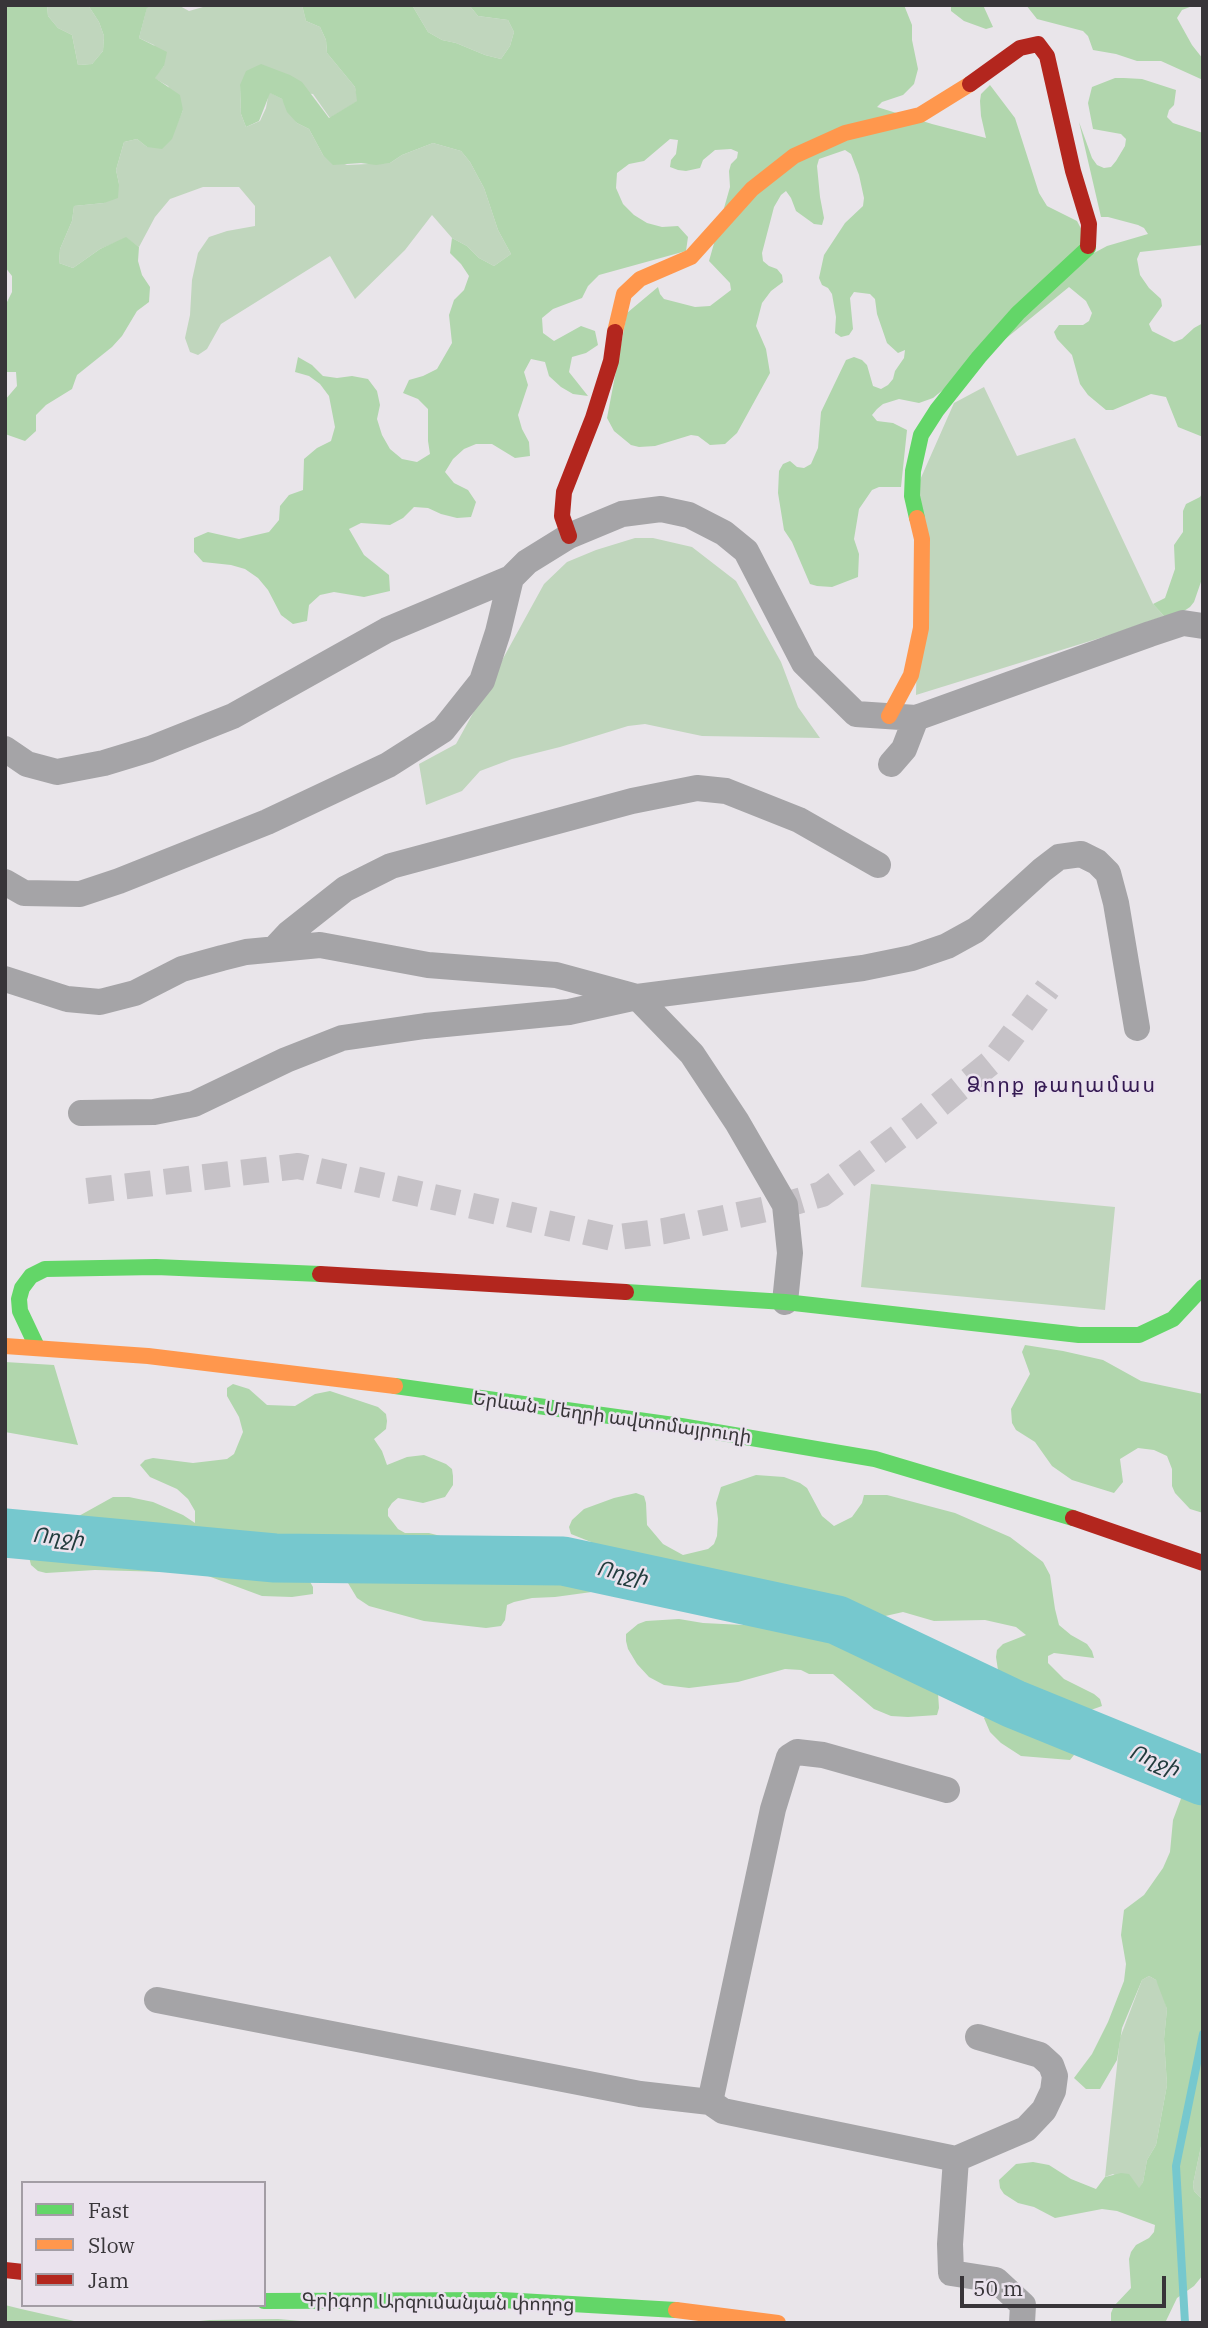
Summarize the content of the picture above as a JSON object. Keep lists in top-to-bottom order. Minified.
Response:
{"streets":{"main road":["Երևան-Մեղրի ավտոմայրուղի","Գրիգոր Արզումանյան փողոց"]},"districts":["Ձորք թաղամաս"],"water":["Ողջի"],"legend":["Fast","Slow","Jam"],"scale_bar":"50 m"}
